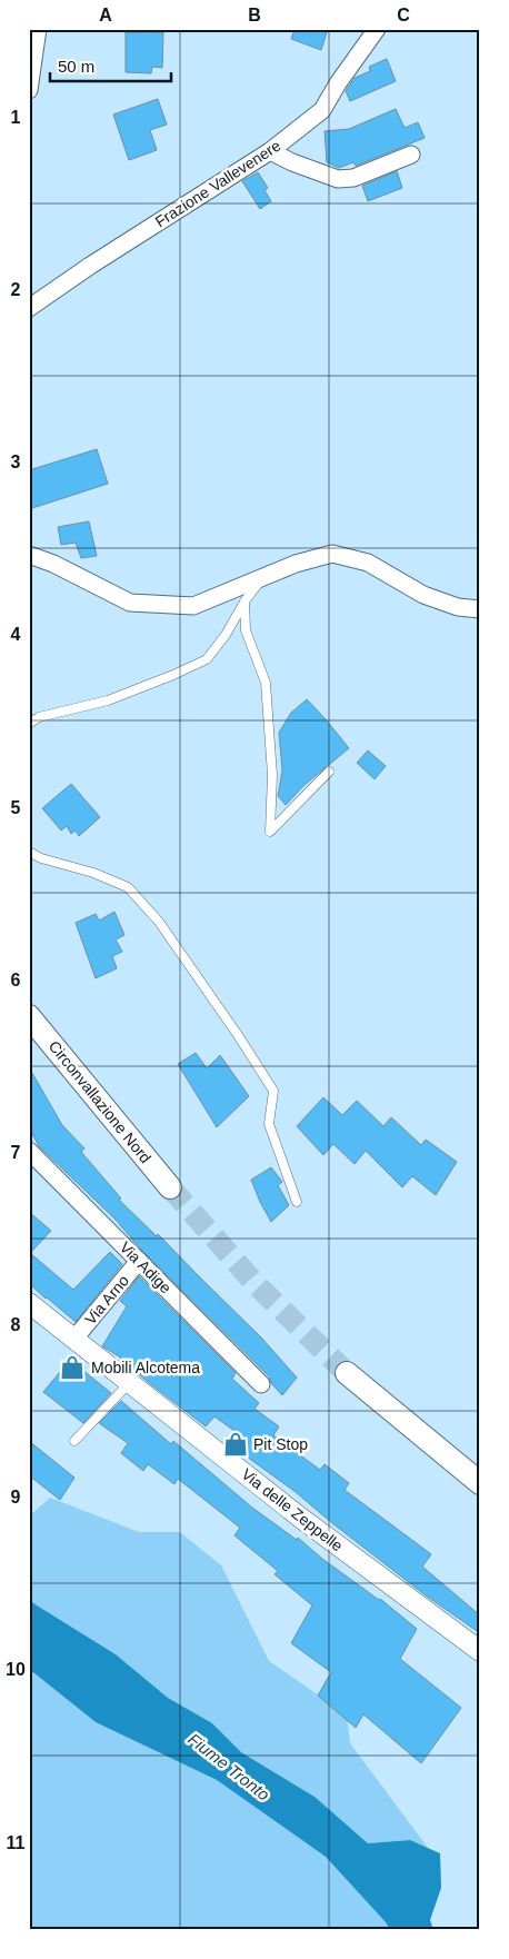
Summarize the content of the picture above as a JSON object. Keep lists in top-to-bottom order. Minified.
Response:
{"streets":{"main road":["Circonvallazione Nord"],"street":["Frazione Vallevenere","Via Adige","Via Arno","Via delle Zeppelle"]},"crossings":[["Via Adige","Via Arno"],["Via Arno","Via delle Zeppelle"]],"water":["Fiume Tronto"],"places":{"shop":["Mobili Alcotema","Pit Stop"]},"scale_bar":"50 m","grid":{"columns":["A","B","C"],"rows":["1","2","3","4","5","6","7","8","9","10","11"]}}
